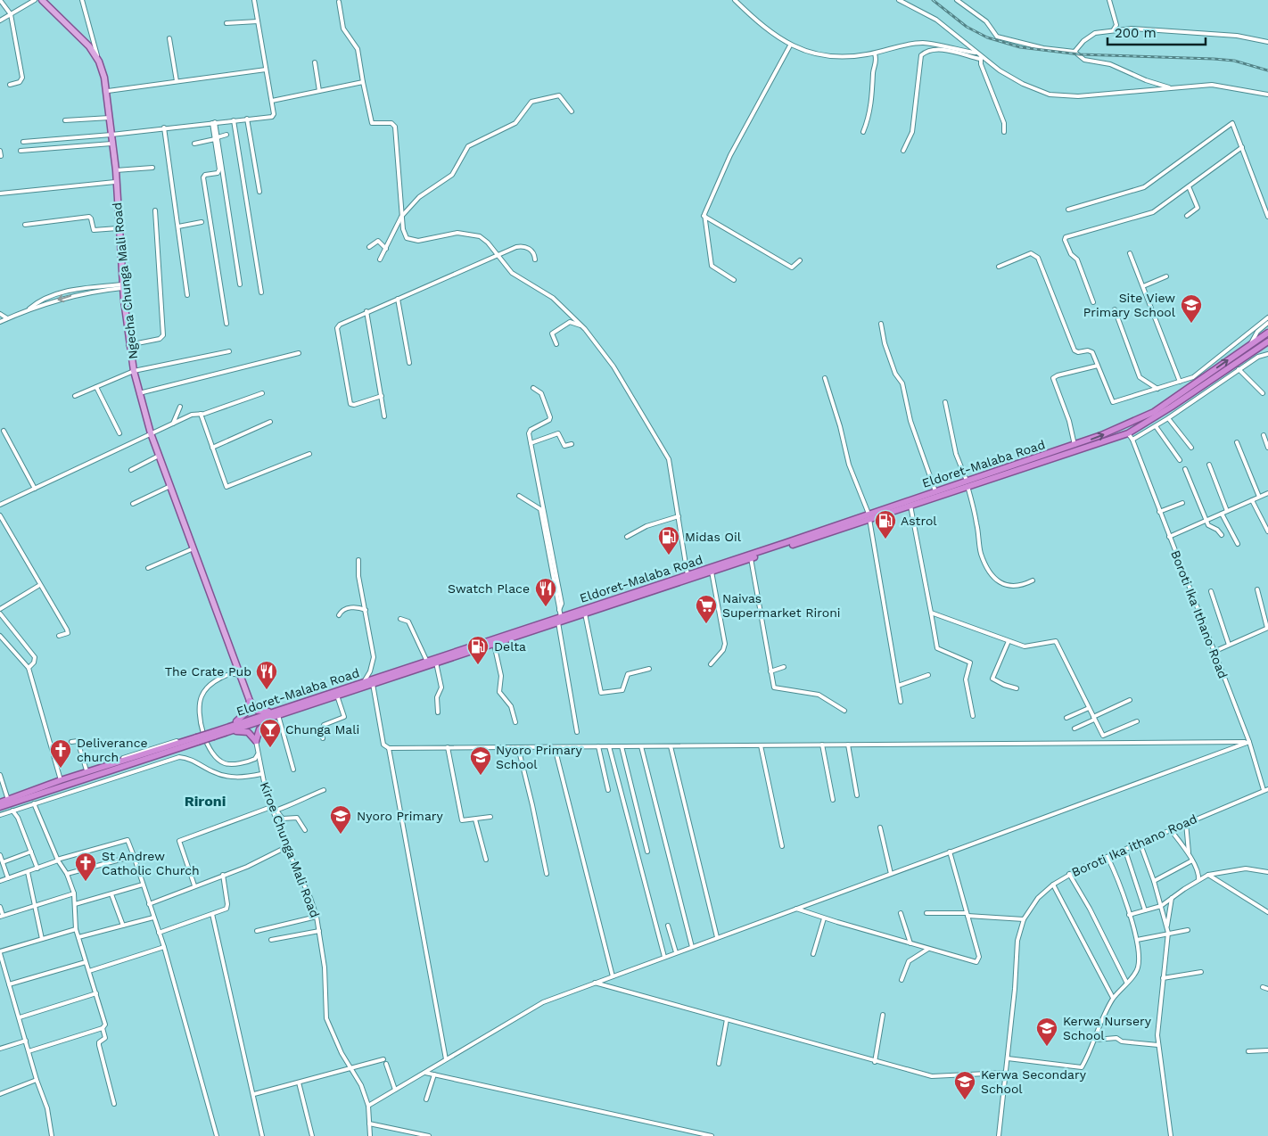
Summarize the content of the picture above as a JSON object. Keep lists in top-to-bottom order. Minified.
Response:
{"streets":{"highway":["Eldoret-Malaba Road"],"main road":["Ngecha Chunga Mali Road"],"street":["Boroti Ika Ithano Road","Boroti Ika ithano Road","Kiroe Chunga Mali Road"]},"crossings":[["Eldoret-Malaba Road","Boroti Ika Ithano Road"],["Boroti Ika Ithano Road","Boroti Ika ithano Road"]],"districts":["Rironi"],"places":{"school or university":["Site View Primary School","Nyoro Primary School","Nyoro Primary","Kerwa Nursery School","Kerwa Secondary School"],"fuel station":["Astrol","Midas Oil","Delta"],"restaurant":["Swatch Place","The Crate Pub"],"supermarket":["Naivas Supermarket Rironi"],"bar":["Chunga Mali"],"church":["Deliverance church","St Andrew Catholic Church"]},"scale_bar":"200 m"}
